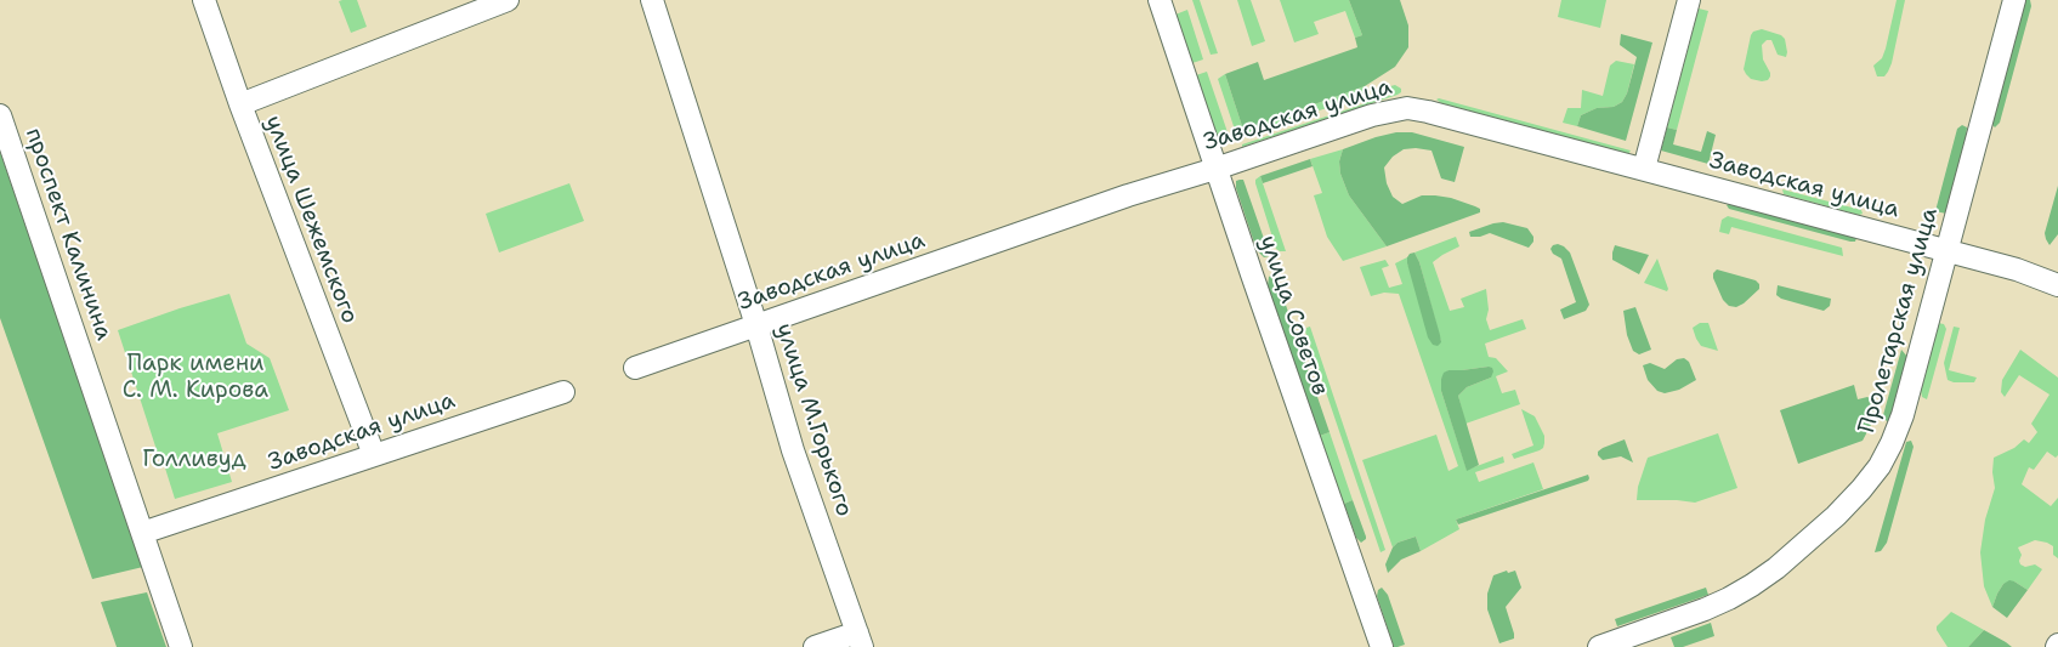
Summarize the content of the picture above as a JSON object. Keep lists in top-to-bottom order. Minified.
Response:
{"streets":{"street":["Заводская улица","улица Шежемского","проспект Калинина","улица Советов","Пролетарская улица","улица М.Горького"]},"crossings":[["Заводская улица","улица Шежемского"],["Заводская улица","проспект Калинина"],["Заводская улица","улица Советов"],["Заводская улица","Пролетарская улица"],["Заводская улица","улица М.Горького"]],"parks":["Парк имени С. М. Кирова","Голливуд"]}
